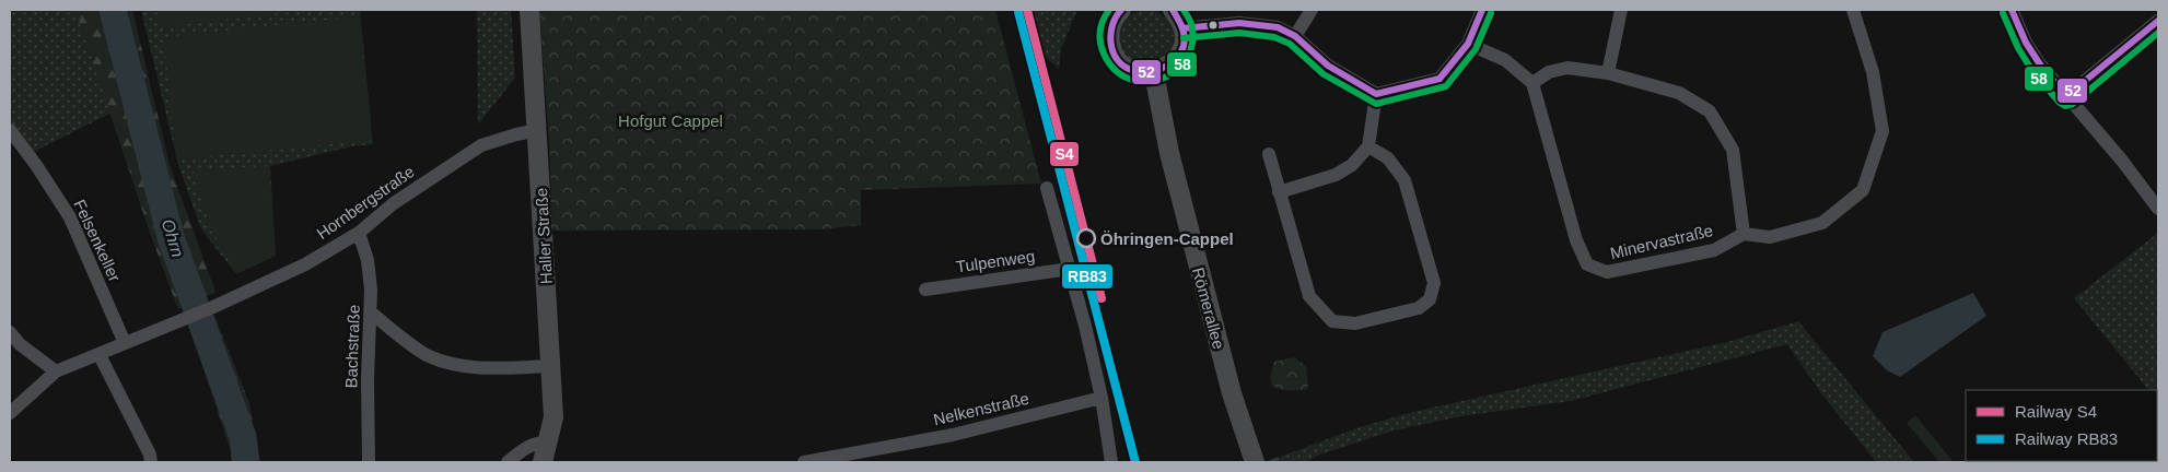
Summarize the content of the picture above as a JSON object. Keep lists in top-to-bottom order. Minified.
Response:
{"streets":{"street":["Hornbergstraße","Haller Straße","Felsenkeller","Minervastraße","Tulpenweg","Römerallee","Bachstraße","Nelkenstraße"]},"crossings":[["Hornbergstraße","Haller Straße"],["Hornbergstraße","Felsenkeller"],["Hornbergstraße","Bachstraße"]],"water":["Ohrn"],"parks":["Hofgut Cappel"],"places":["Öhringen-Cappel"],"lines":["rail line S4","transit line 52","transit line 58","rail line RB83"],"legend":["Railway S4","Railway RB83"]}
